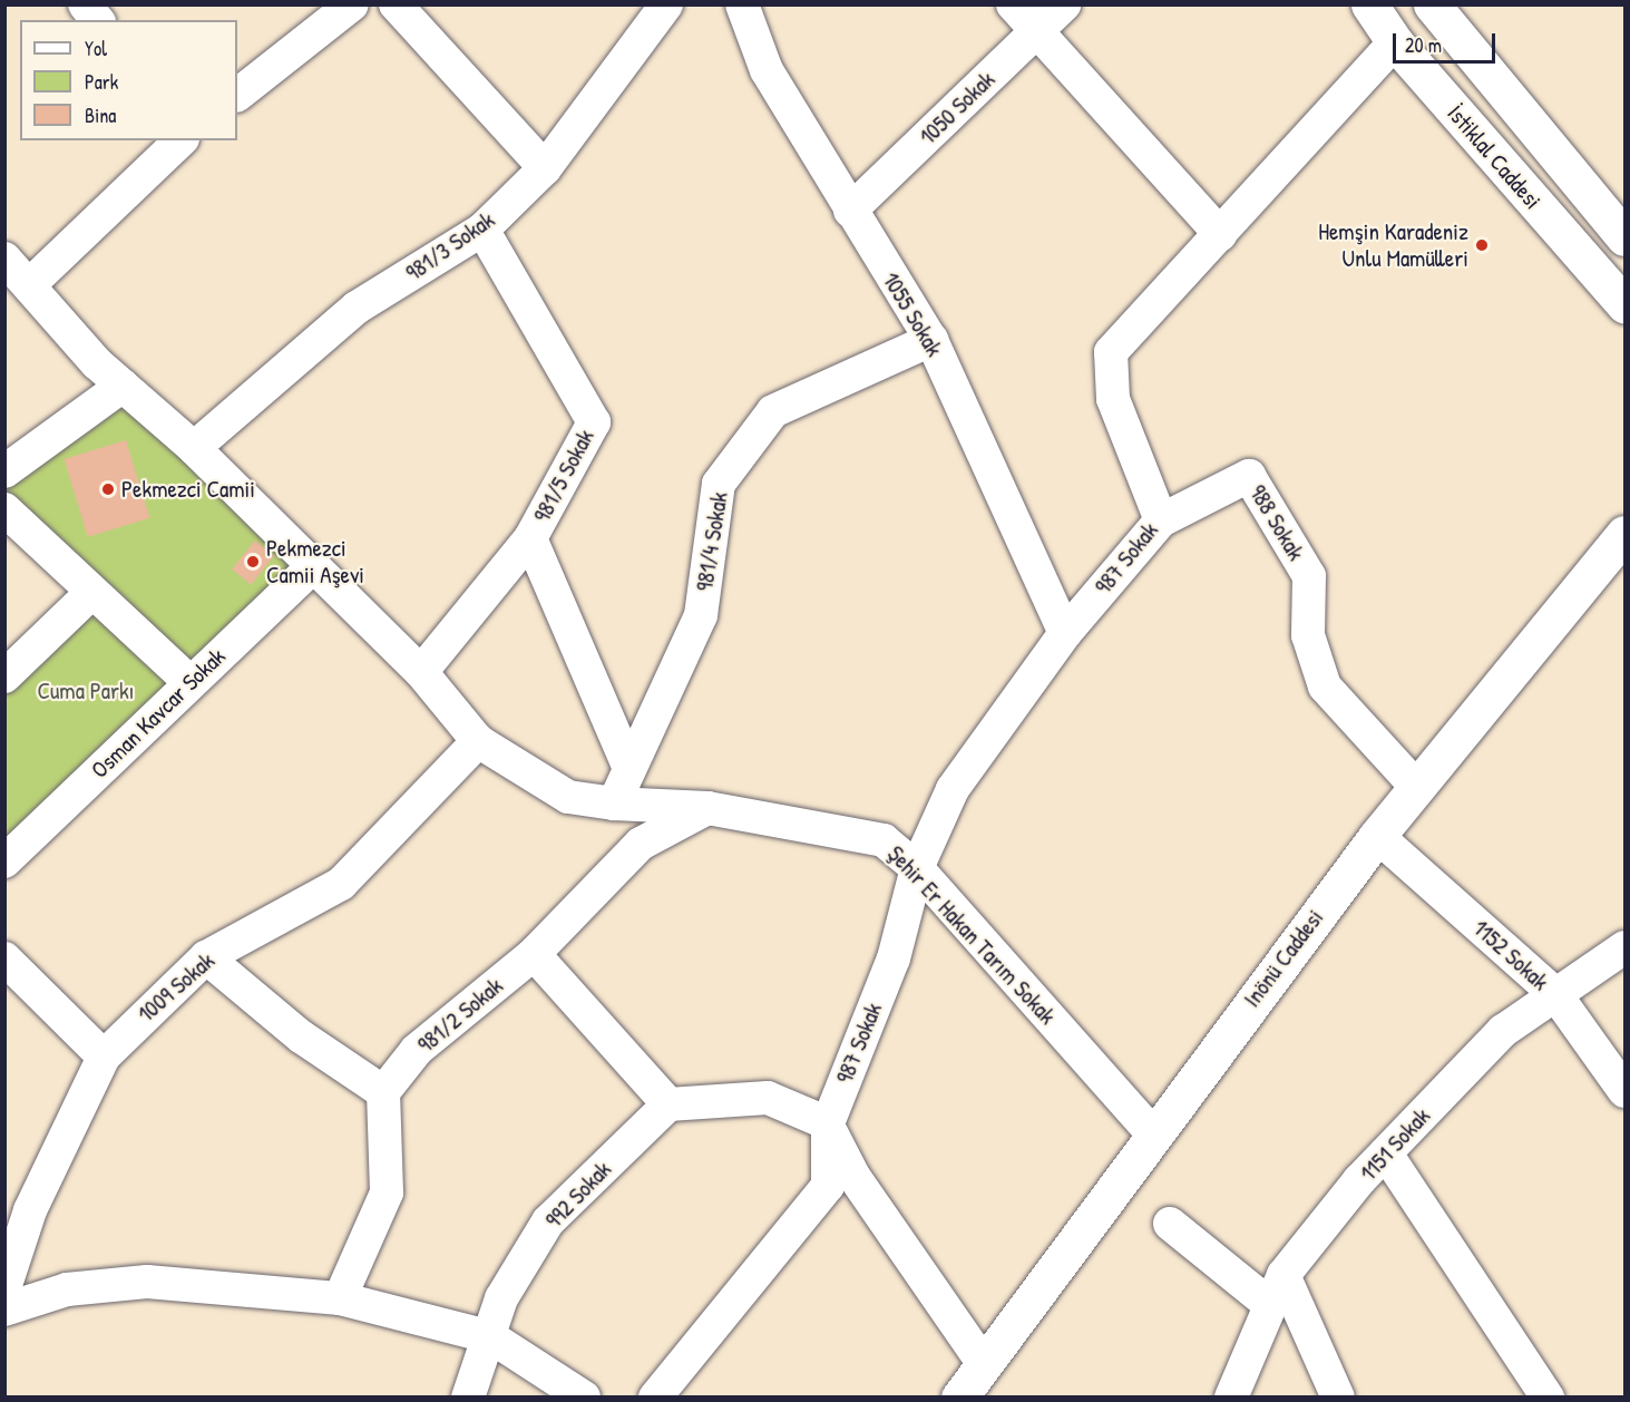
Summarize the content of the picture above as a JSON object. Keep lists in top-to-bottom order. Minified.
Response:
{"streets":{"street":["1050 Sokak","İstiklal Caddesi","981/3 Sokak","1055 Sokak","981/5 Sokak","988 Sokak","981/4 Sokak","987 Sokak","Osman Kavcar Sokak","Şehir Er Hakan Tarım Sokak","1152 Sokak","Inönü Caddesi","1009 Sokak","981/2 Sokak","1151 Sokak","992 Sokak"]},"crossings":[["1050 Sokak","1055 Sokak"],["İstiklal Caddesi","987 Sokak"],["981/3 Sokak","981/5 Sokak"],["981/3 Sokak","Şehir Er Hakan Tarım Sokak"],["1055 Sokak","981/4 Sokak"],["1055 Sokak","987 Sokak"],["981/5 Sokak","Şehir Er Hakan Tarım Sokak"],["988 Sokak","987 Sokak"],["988 Sokak","Inönü Caddesi"],["981/4 Sokak","Şehir Er Hakan Tarım Sokak"],["987 Sokak","Şehir Er Hakan Tarım Sokak"],["Osman Kavcar Sokak","Şehir Er Hakan Tarım Sokak"],["Şehir Er Hakan Tarım Sokak","Inönü Caddesi"],["Şehir Er Hakan Tarım Sokak","1009 Sokak"],["Şehir Er Hakan Tarım Sokak","981/2 Sokak"],["1152 Sokak","Inönü Caddesi"],["1152 Sokak","1151 Sokak"]],"parks":["Cuma Parkı"],"places":["Hemşin Karadeniz Unlu Mamülleri","Pekmezci Camii","Pekmezci Camii Aşevi"],"legend":["Yol","Park","Bina"],"scale_bar":"20 m"}
